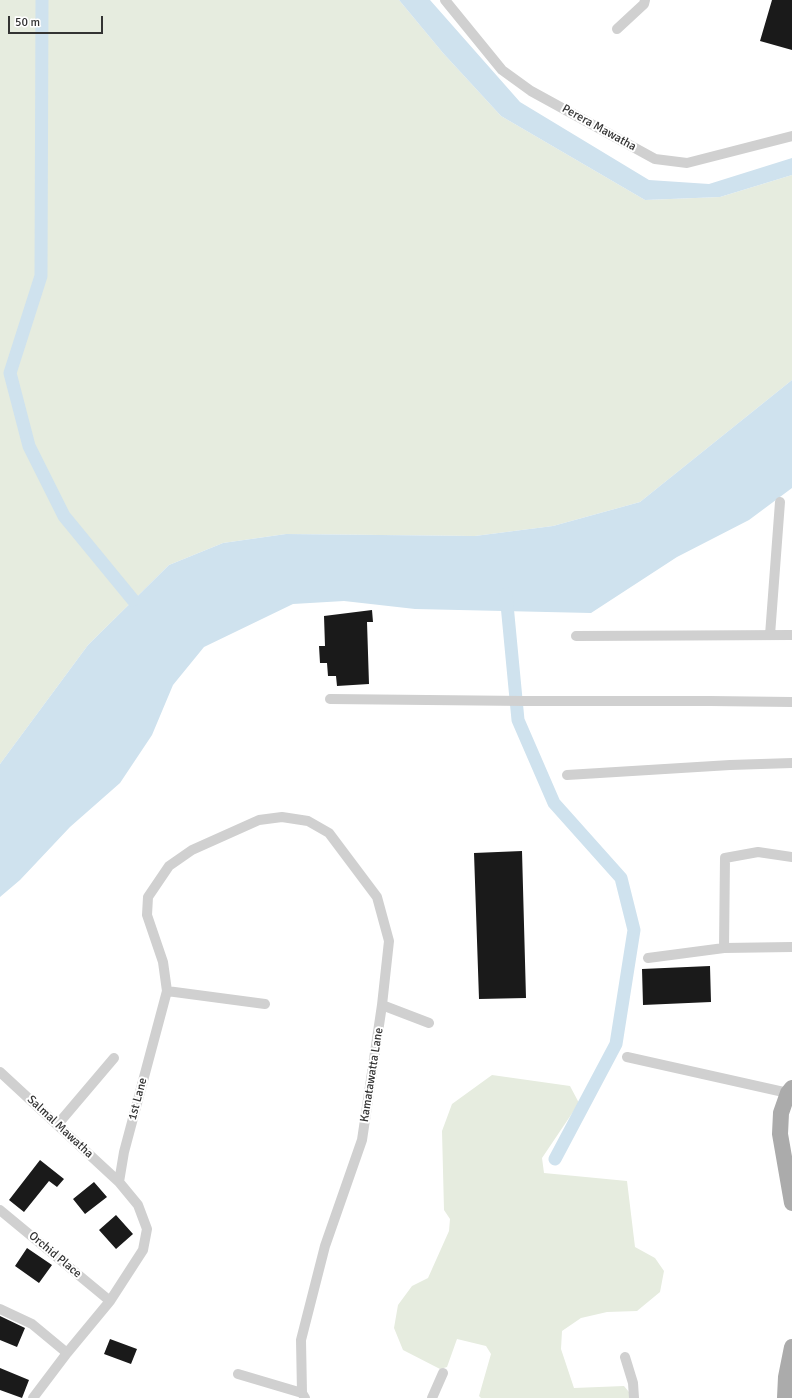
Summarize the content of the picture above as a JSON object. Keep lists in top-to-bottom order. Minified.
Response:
{"streets":{"street":["Perera Mawatha","Kamatawatta Lane","1st Lane","Salmal Mawatha","Orchid Place"]},"crossings":[["Kamatawatta Lane","1st Lane"],["1st Lane","Salmal Mawatha"]],"scale_bar":"50 m"}
